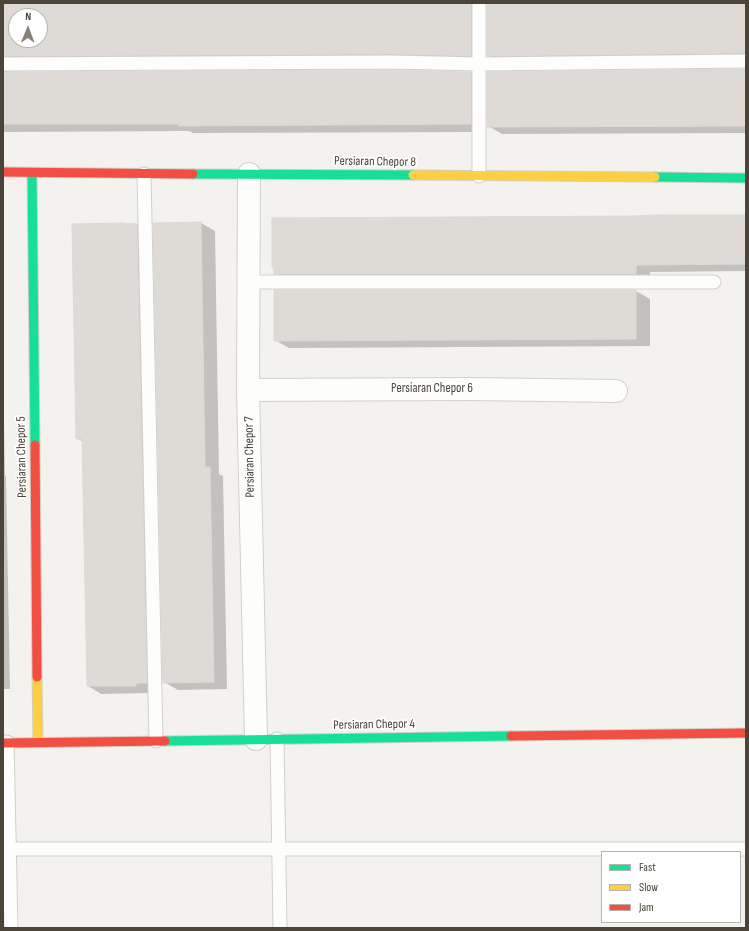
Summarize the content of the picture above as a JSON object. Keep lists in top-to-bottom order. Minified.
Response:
{"streets":{"street":["Persiaran Chepor 8","Persiaran Chepor 6","Persiaran Chepor 5","Persiaran Chepor 7","Persiaran Chepor 4"]},"crossings":[["Persiaran Chepor 8","Persiaran Chepor 5"],["Persiaran Chepor 8","Persiaran Chepor 7"],["Persiaran Chepor 6","Persiaran Chepor 7"],["Persiaran Chepor 5","Persiaran Chepor 4"],["Persiaran Chepor 7","Persiaran Chepor 4"]],"legend":["Fast","Slow","Jam"],"north":"top"}
